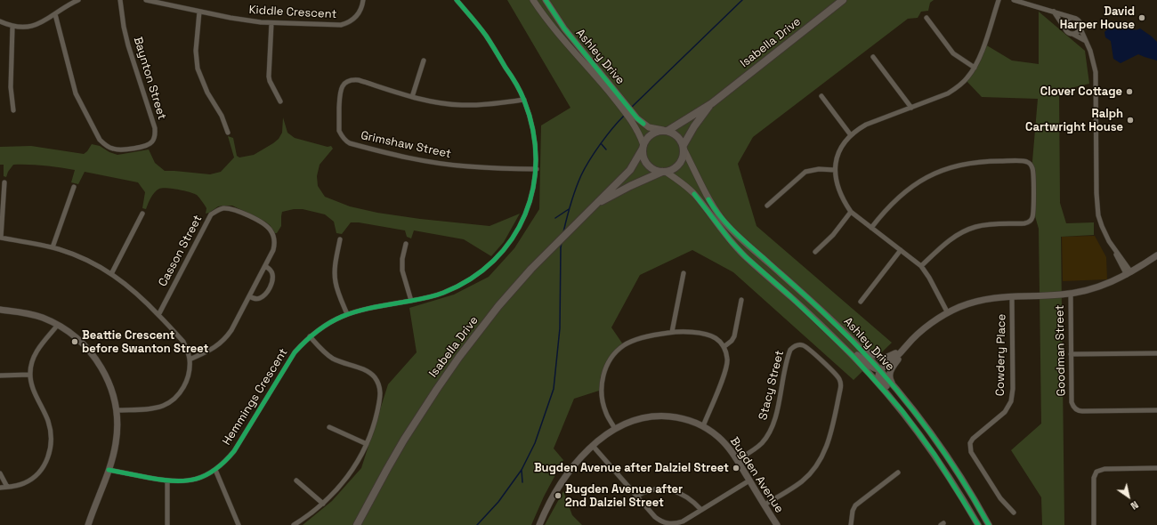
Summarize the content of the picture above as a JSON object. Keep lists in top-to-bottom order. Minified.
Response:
{"streets":{"main road":["Isabella Drive","Ashley Drive","Bugden Avenue"],"street":["Kiddle Crescent","Baynton Street","Grimshaw Street","Casson Street","Goodman Street","Cowdery Place","Stacy Street","Hemmings Crescent"]},"crossings":[["Isabella Drive","Ashley Drive"],["Grimshaw Street","Hemmings Crescent"],["Stacy Street","Bugden Avenue"]],"places":["David Harper House","Clover Cottage","Ralph Cartwright House","Beattie Crescent before Swanton Street","Bugden Avenue after Dalziel Street","Bugden Avenue after 2nd Dalziel Street"],"north":"bottom right"}
